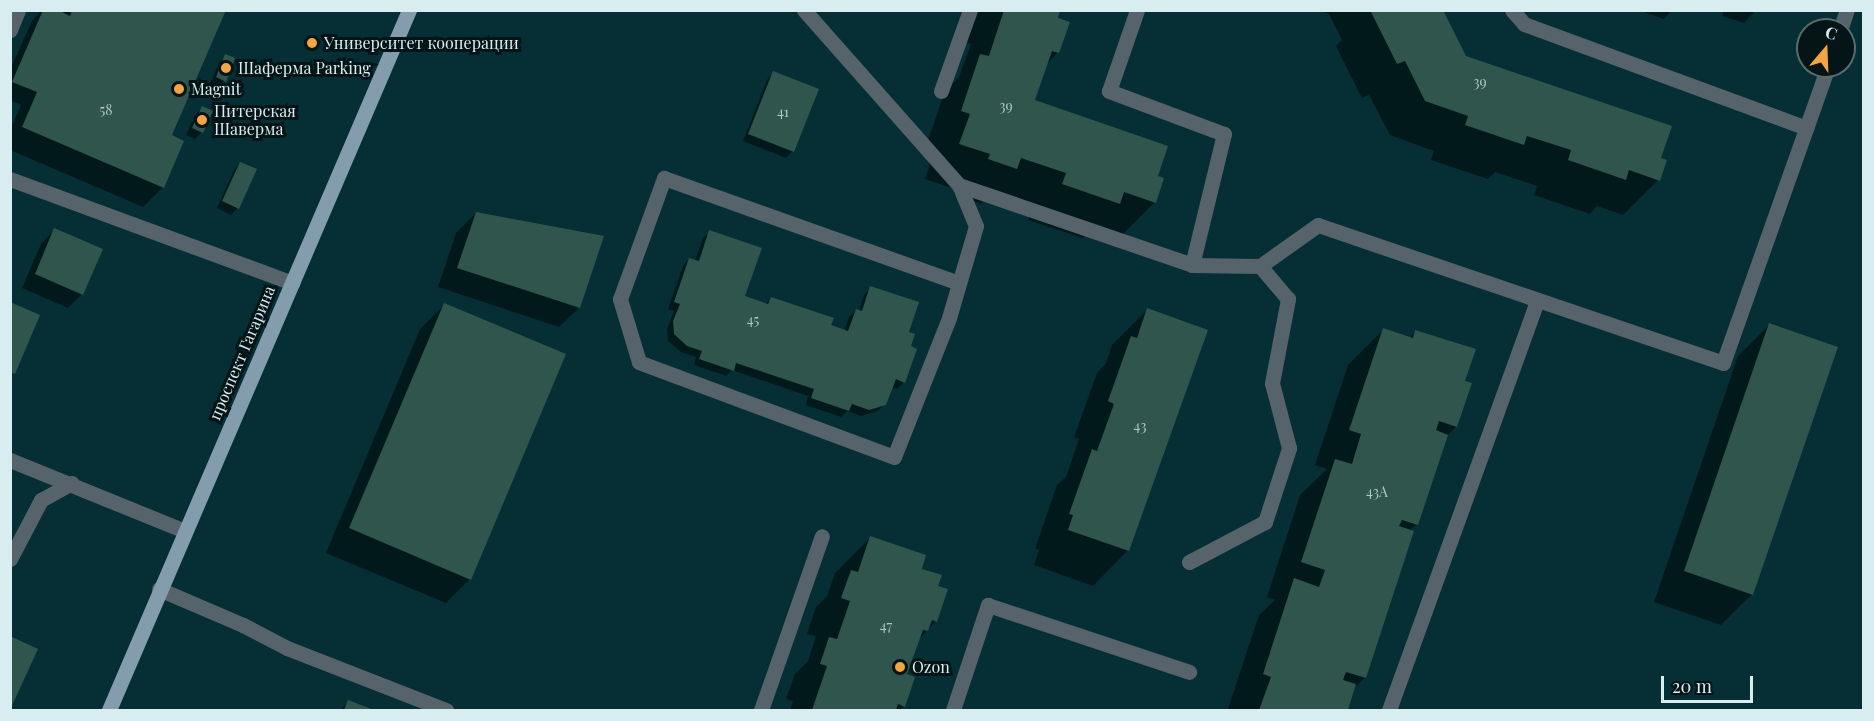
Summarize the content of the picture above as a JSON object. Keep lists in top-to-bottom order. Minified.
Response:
{"streets":{"main road":["проспект Гагарина"]},"places":["Университет кооперации","Шаферма Parking","Magnit","Питерская Шаверма","Ozon"],"house_numbers":["39","39","58","41","45","43","43А","47"],"scale_bar":"20 m","north":"top"}
